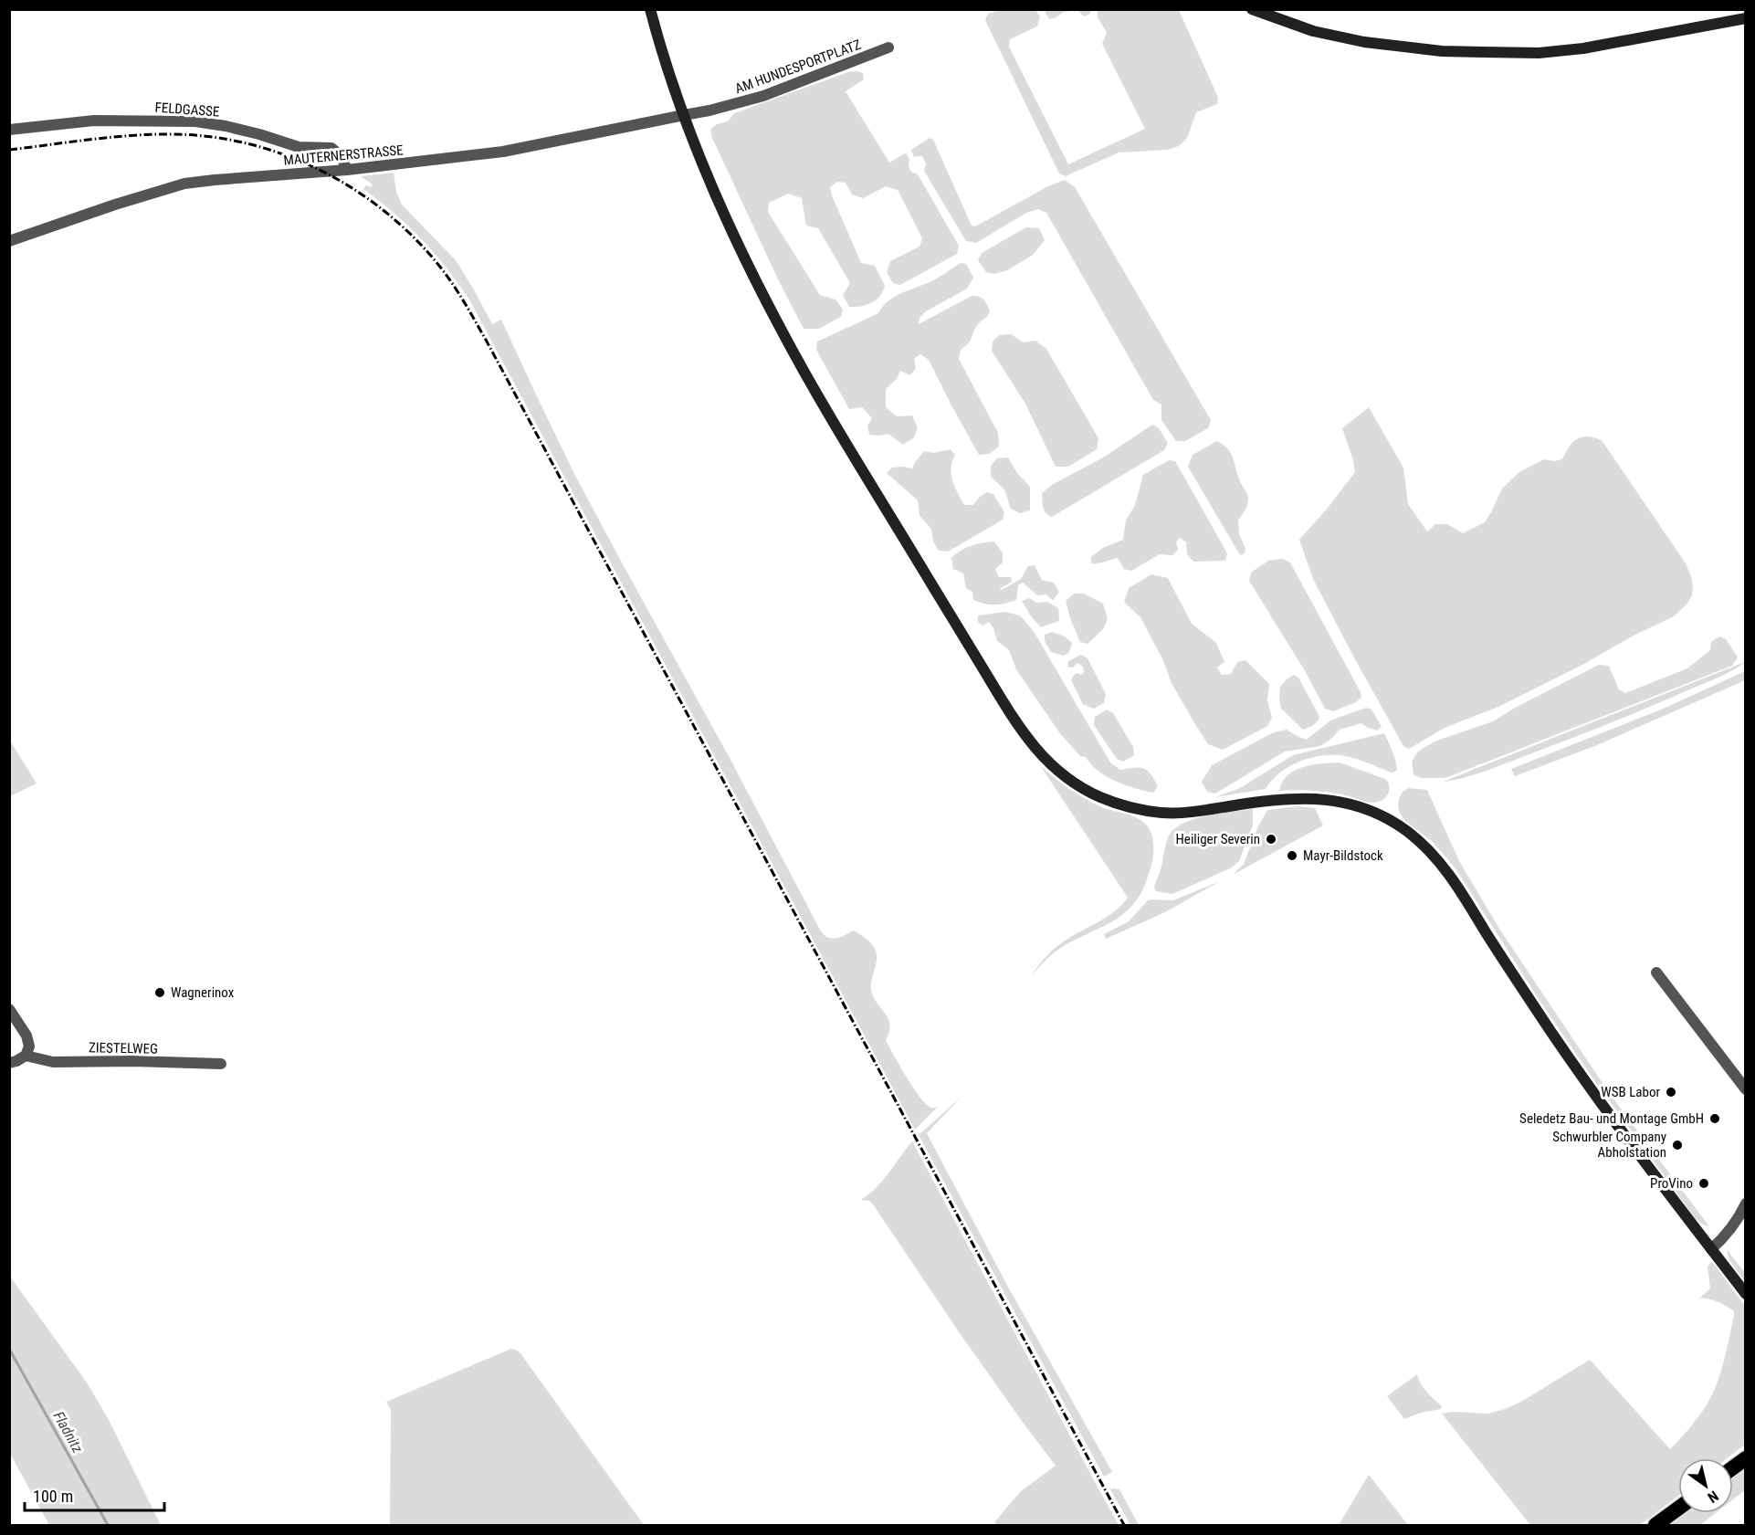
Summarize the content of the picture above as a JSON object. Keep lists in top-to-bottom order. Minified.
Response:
{"streets":{"street":["AM HUNDESPORTPLATZ","FELDGASSE","MAUTERNERSTRASSE","ZIESTELWEG"]},"crossings":[["AM HUNDESPORTPLATZ","MAUTERNERSTRASSE"],["FELDGASSE","MAUTERNERSTRASSE"]],"water":["Fladnitz"],"places":["Heiliger Severin","Mayr-Bildstock","Wagnerinox","WSB Labor","Seledetz Bau- und Montage GmbH","Schwurbler Company Abholstation","ProVino"],"scale_bar":"100 m","north":"bottom right"}
